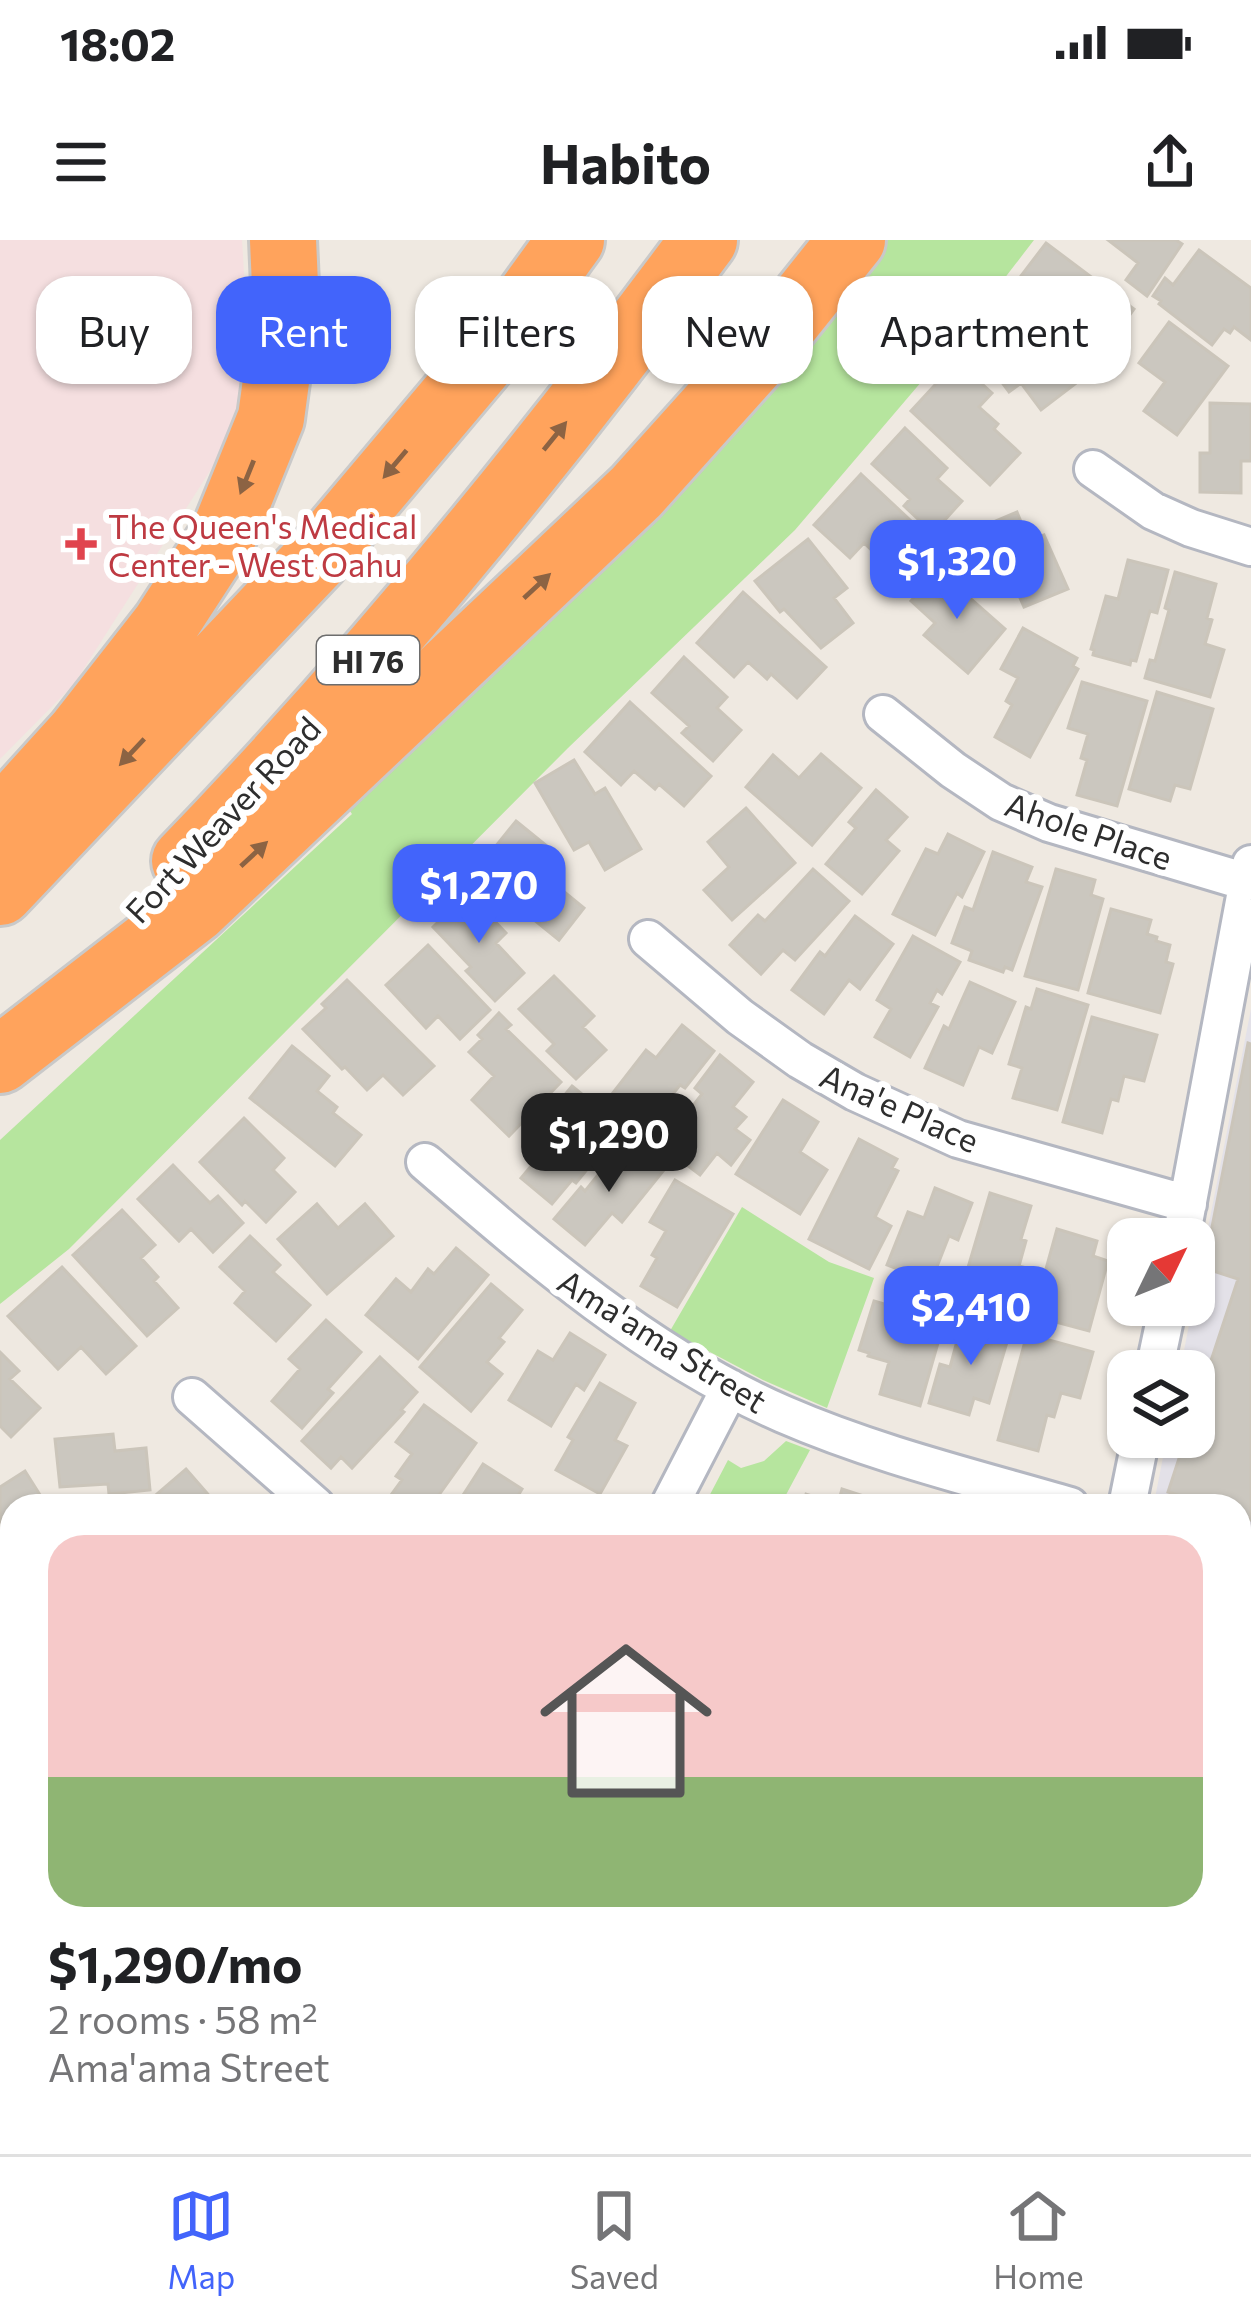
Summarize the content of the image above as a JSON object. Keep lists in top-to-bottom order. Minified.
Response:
{"streets":{"highway":["HI 76","Fort Weaver Road"],"street":["Ahole Place","Ana'e Place","Ama'ama Street"]},"places":{"health":["The Queen's Medical Center - West Oahu"]},"north":"top right","page":{"status":"18:02","header":"Habito","chip":["Buy","Rent","Filters","New","Apartment"],"price":["$1,320","$1,270","$1,290","$2,410"],"list":[{"name":"$1,290/mo","note":"2 rooms · 58 m² · Ama'ama Street"}],"tabs":["Map","Saved","Home"]}}
